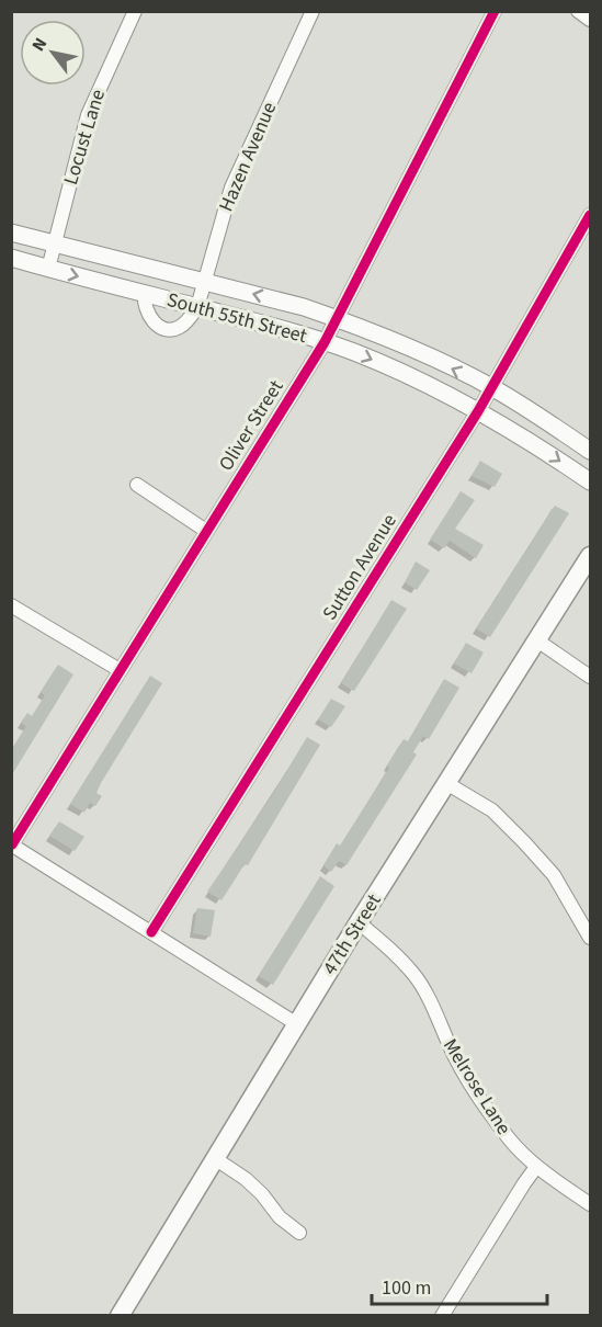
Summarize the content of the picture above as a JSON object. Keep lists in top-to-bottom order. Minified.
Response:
{"streets":{"main road":["47th Street"],"street":["Locust Lane","Hazen Avenue","South 55th Street","Oliver Street","Sutton Avenue","Melrose Lane"]},"crossings":[["Locust Lane","South 55th Street"],["Hazen Avenue","South 55th Street"],["South 55th Street","Oliver Street"],["South 55th Street","Sutton Avenue"],["47th Street","Melrose Lane"]],"scale_bar":"100 m","north":"top left"}
